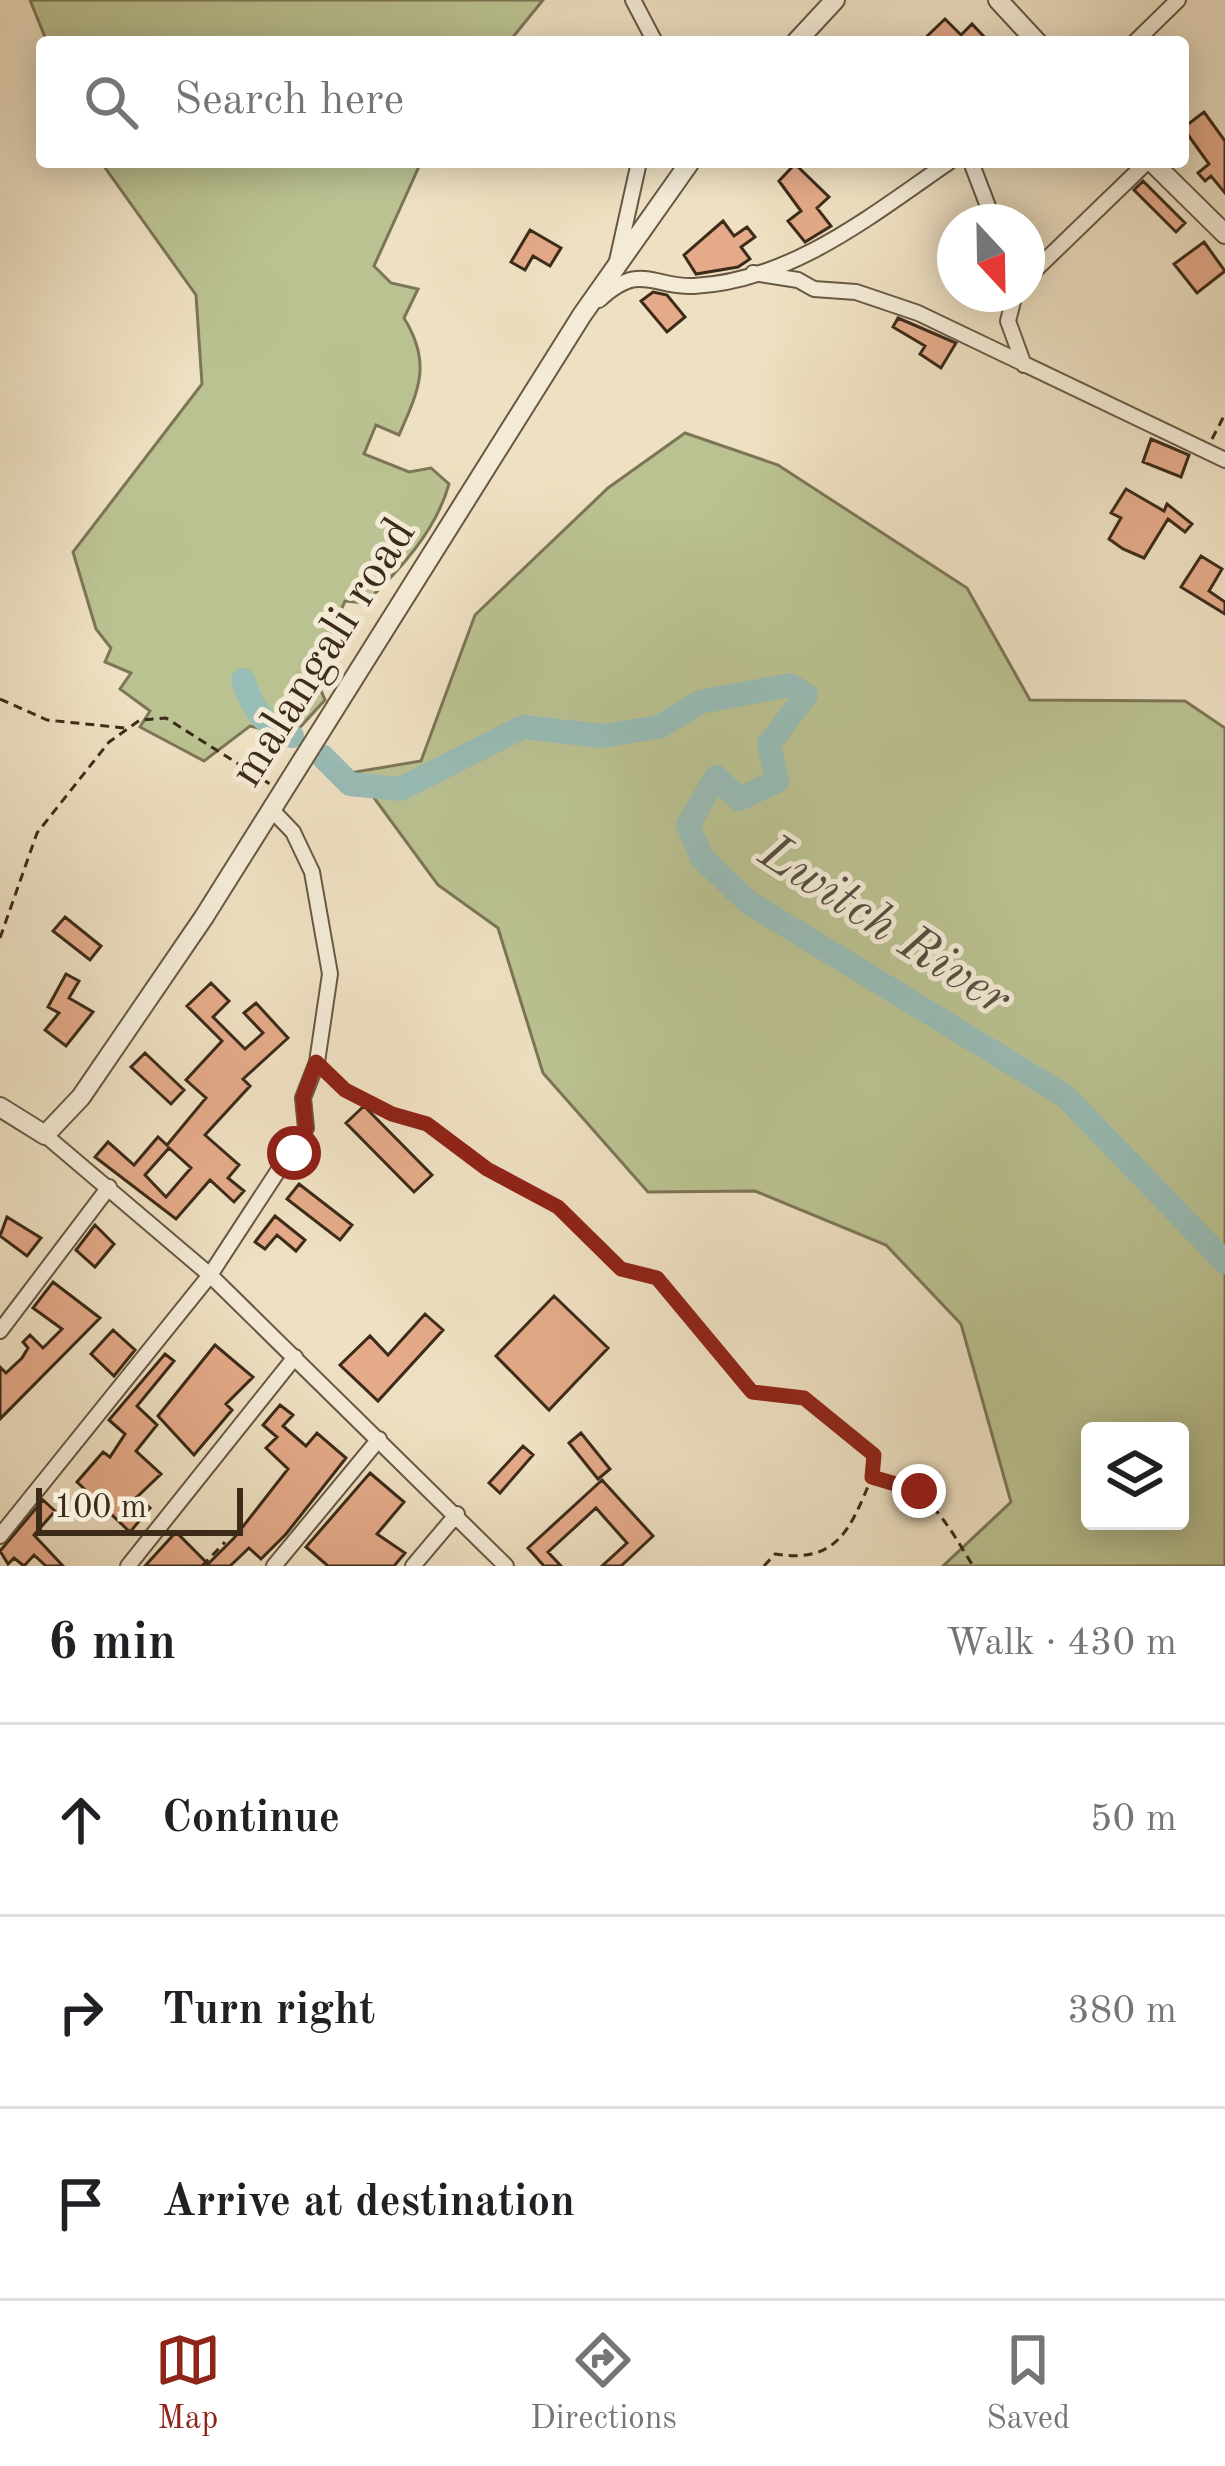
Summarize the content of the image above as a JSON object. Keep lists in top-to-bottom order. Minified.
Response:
{"streets":{"street":["malangali road"]},"water":["Lwitch River"],"scale_bar":"100 m","north":"bottom","page":{"search":"Search here","scale":"100 m","heading":["6 min","Walk · 430 m"],"list":[["Continue","50 m"],["Turn right","380 m"],"Arrive at destination"],"nav":["Map","Directions","Saved"]}}
